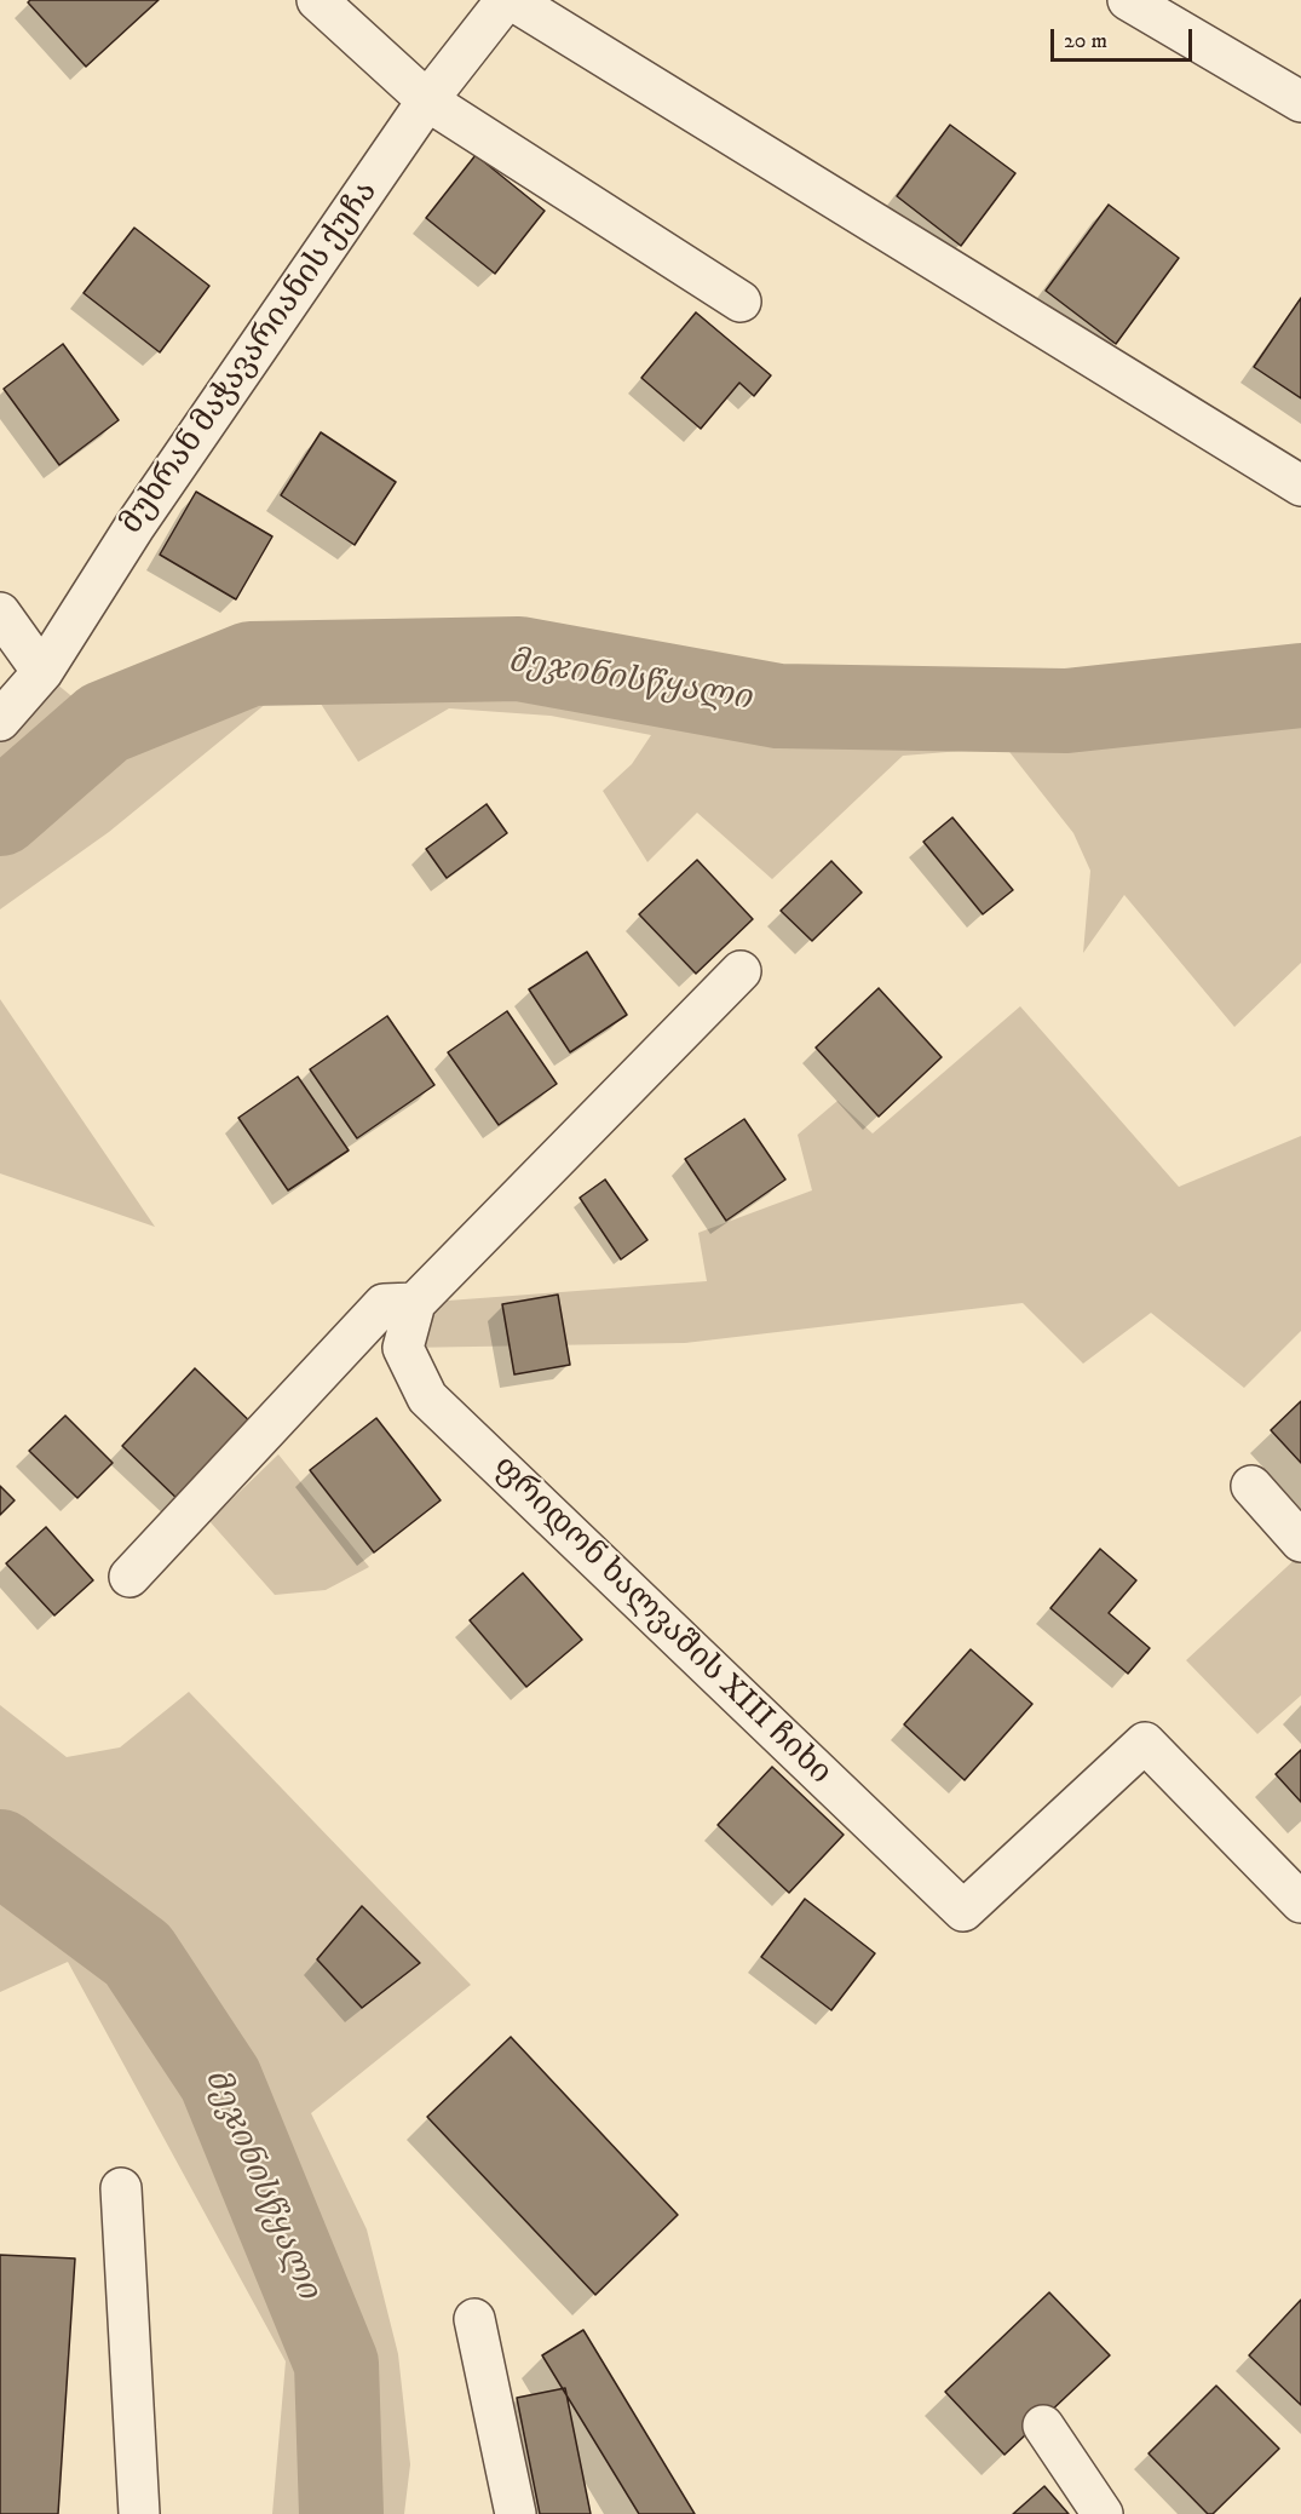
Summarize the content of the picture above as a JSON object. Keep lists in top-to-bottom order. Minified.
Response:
{"streets":{"street":["მუხრან მაჭავარიანის ქუჩა","ფრიდონ ხალვაშის XIII ჩიხი"]},"water":["მეჯინისწყალი"],"scale_bar":"20 m"}
